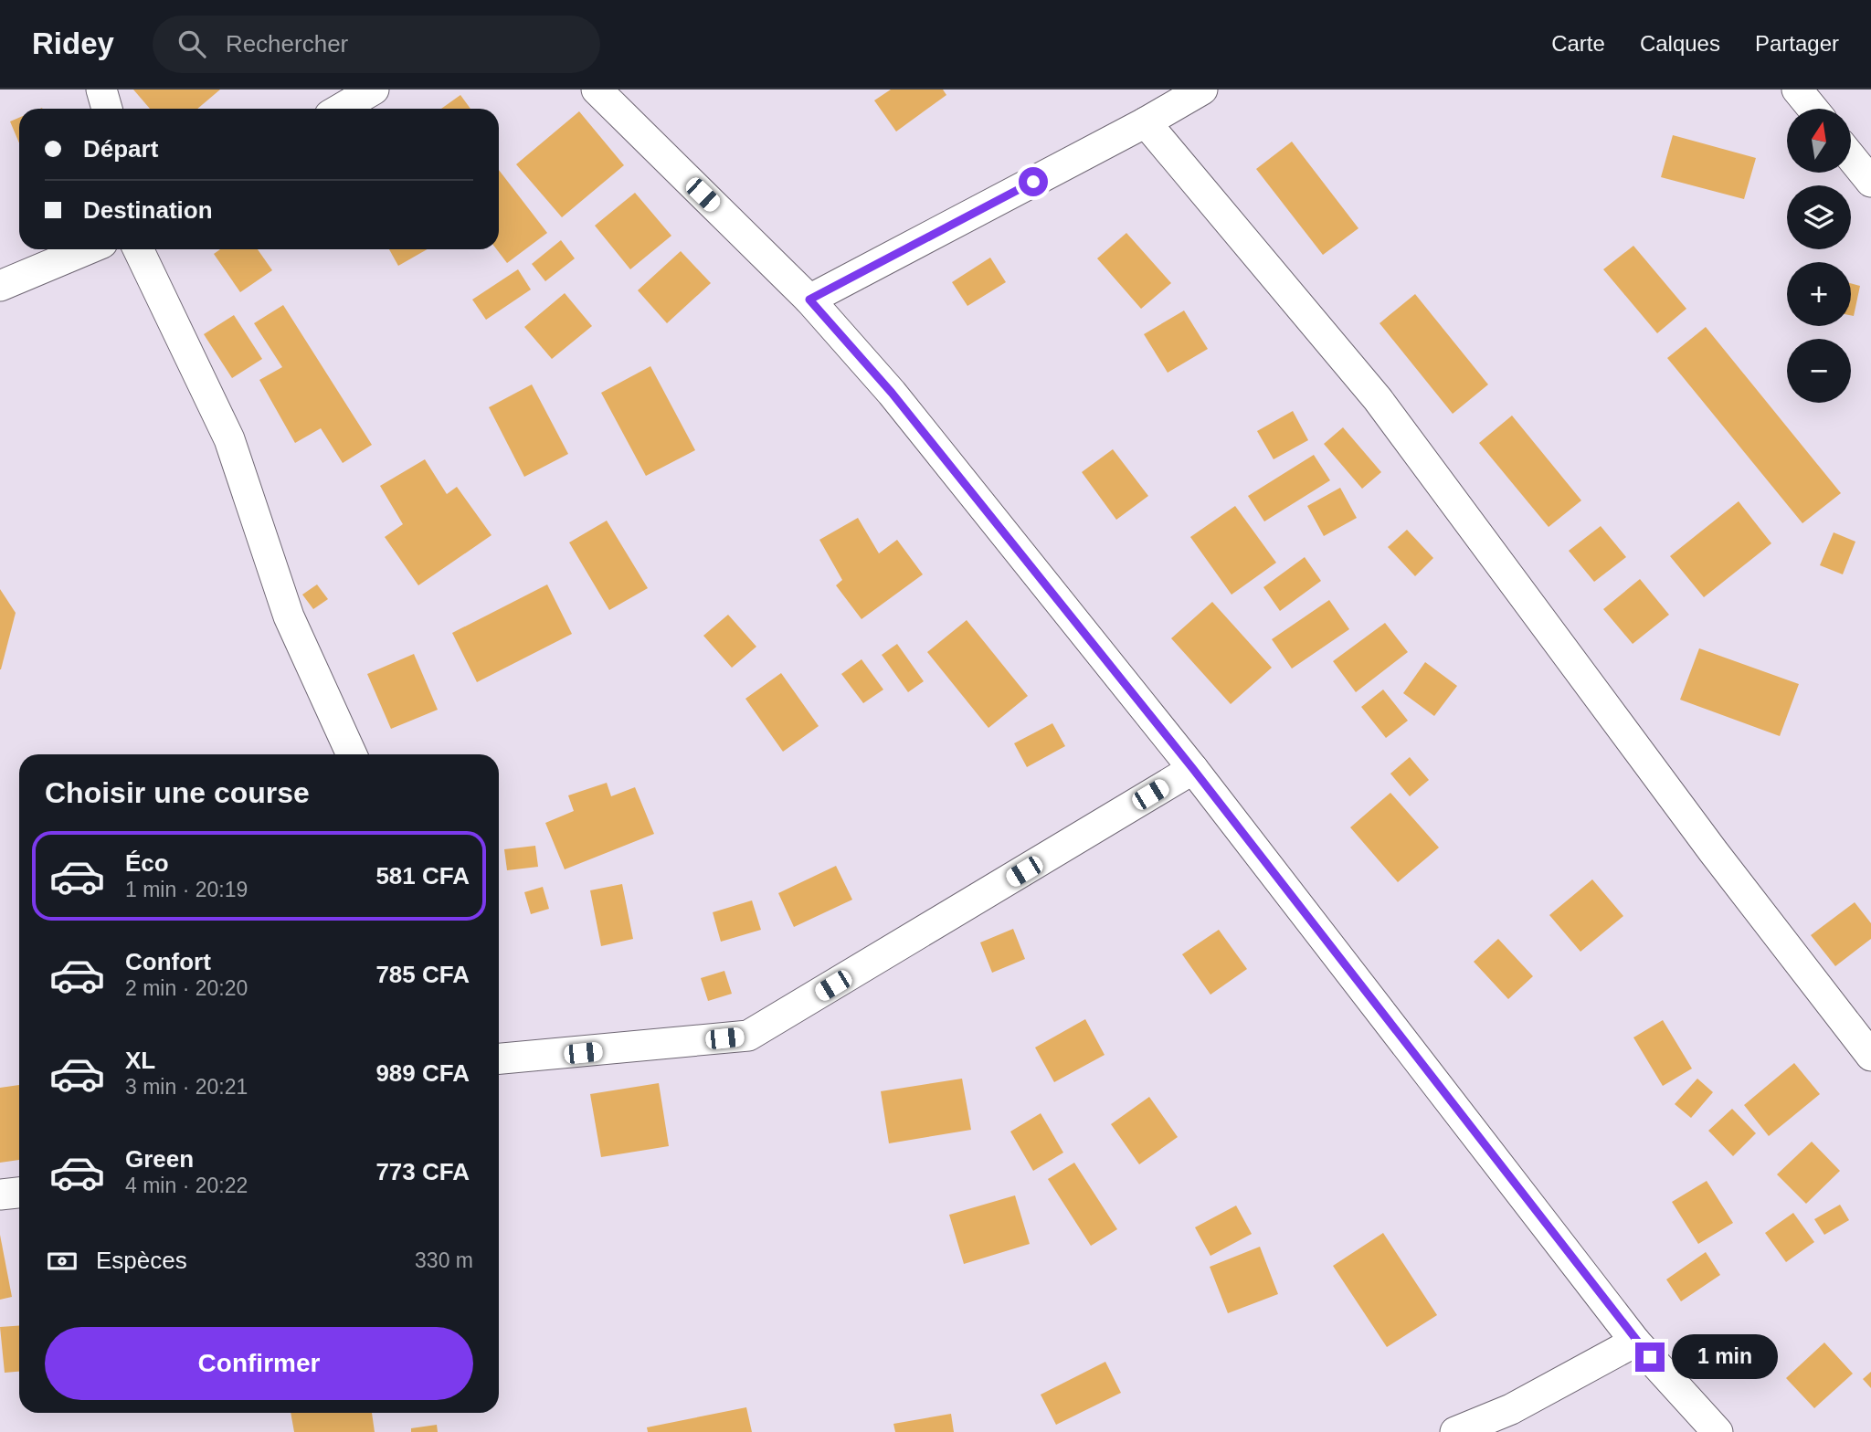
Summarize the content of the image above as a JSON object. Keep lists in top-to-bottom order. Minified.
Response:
{"north":"top","page":{"header":"Ridey","search":"Rechercher","nav":["Carte","Calques","Partager"],"map_buttons":["+","−"],"banner":["Départ","Destination"],"heading":"Choisir une course","list":[{"name":"Éco","note":"1 min · 20:19","value":"581 CFA"},{"name":"Confort","note":"2 min · 20:20","value":"785 CFA"},{"name":"XL","note":"3 min · 20:21","value":"989 CFA"},{"name":"Green","note":"4 min · 20:22","value":"773 CFA"}],"pay":["Espèces","330 m"],"buttons":"Confirmer","bubble":"1 min"}}
